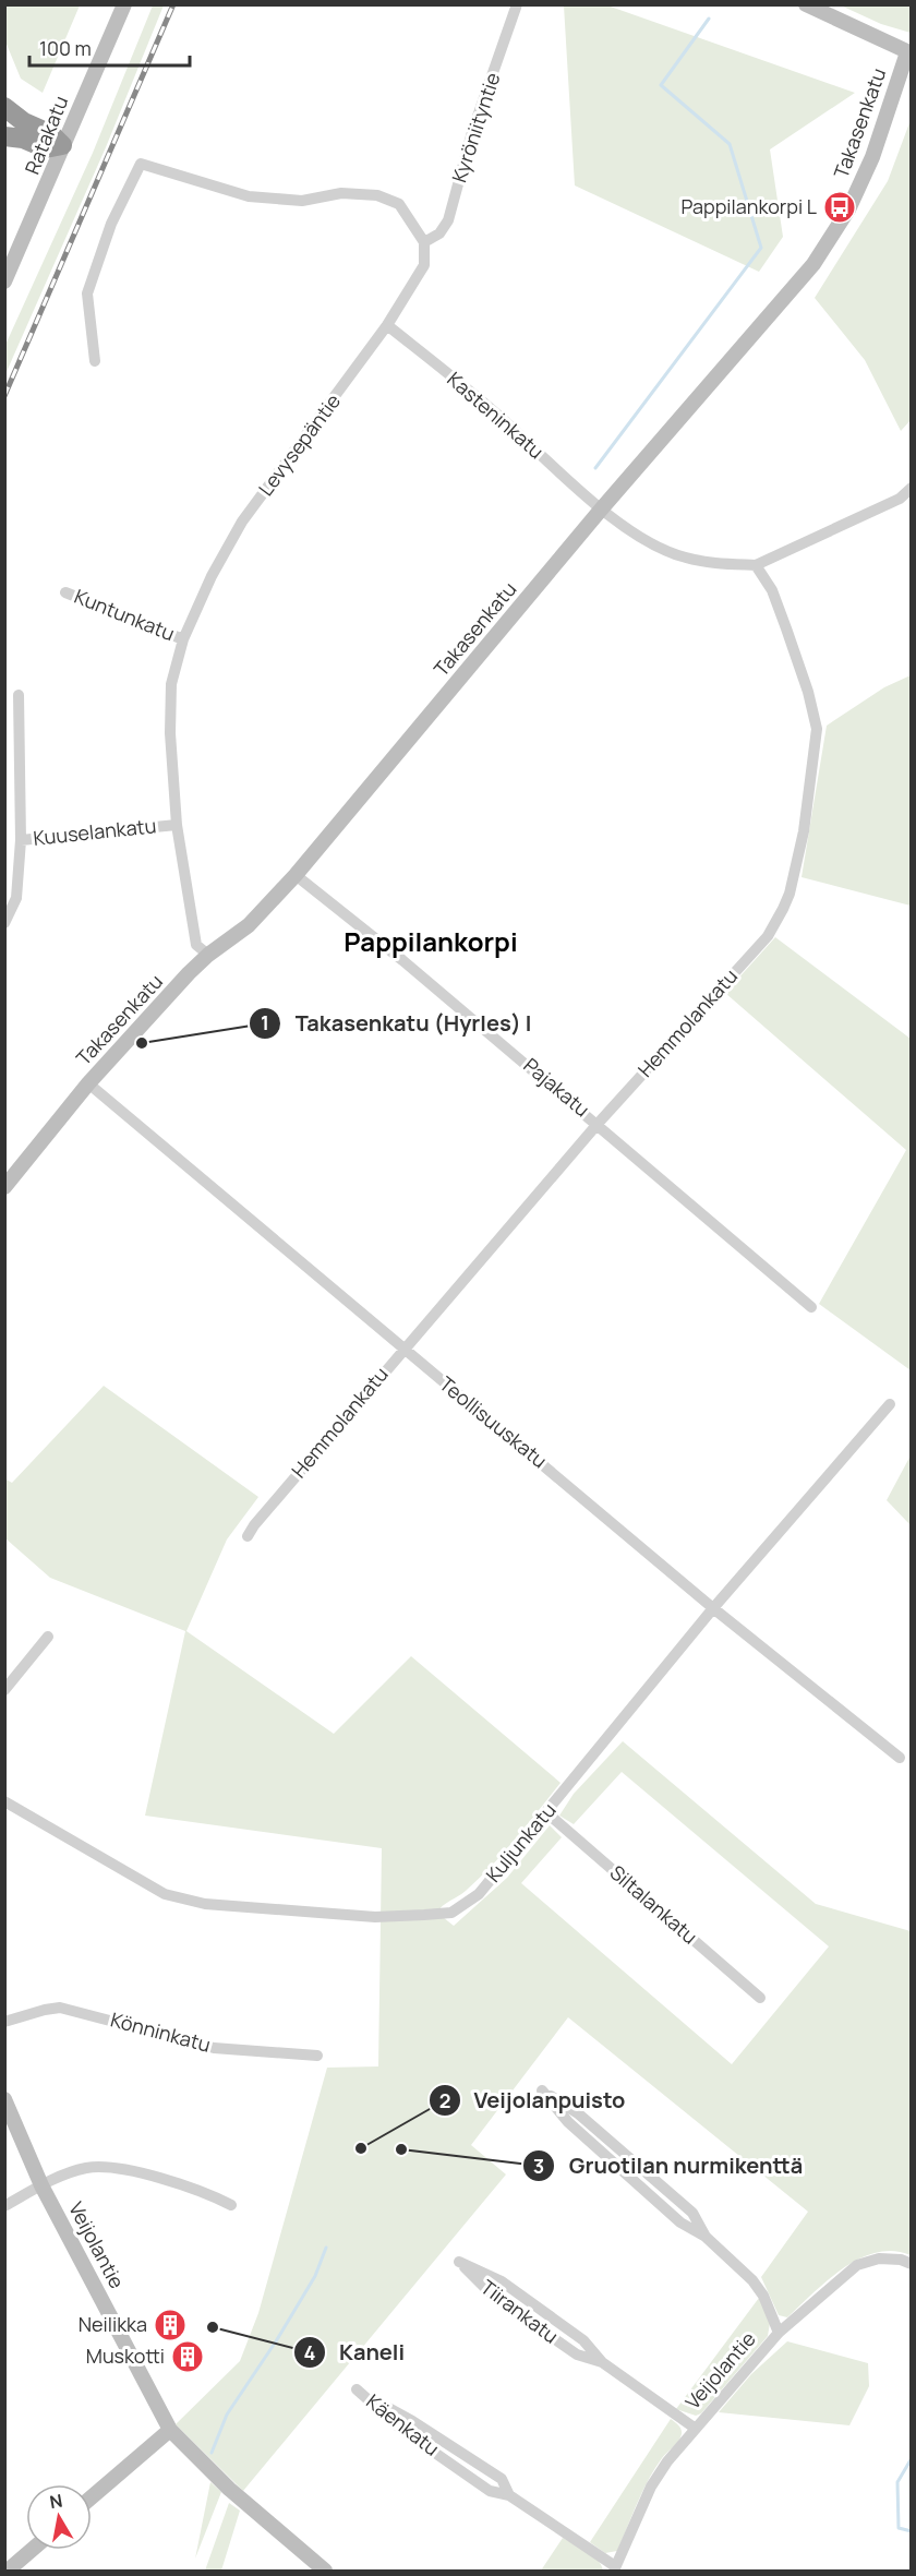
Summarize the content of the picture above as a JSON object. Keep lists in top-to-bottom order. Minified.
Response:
{"streets":{"street":["Takasenkatu","Kyröniityntie","Ratakatu","Kasteninkatu","Levysepäntie","Kuntunkatu","Kuuselankatu","Hemmolankatu","Pajakatu","Teollisuuskatu","Kuljunkatu","Siltalankatu","Könninkatu","Veijolantie","Tiirankatu","Käenkatu"]},"crossings":[["Takasenkatu","Kasteninkatu"],["Takasenkatu","Levysepäntie"],["Takasenkatu","Pajakatu"],["Takasenkatu","Teollisuuskatu"],["Kyröniityntie","Levysepäntie"],["Kasteninkatu","Levysepäntie"],["Levysepäntie","Kuntunkatu"],["Levysepäntie","Kuuselankatu"],["Hemmolankatu","Pajakatu"],["Hemmolankatu","Teollisuuskatu"],["Teollisuuskatu","Kuljunkatu"],["Kuljunkatu","Siltalankatu"],["Veijolantie","Tiirankatu"],["Veijolantie","Käenkatu"]],"districts":["Pappilankorpi"],"places":{"bus stop":["Pappilankorpi L"],"other":["Takasenkatu (Hyrles) I","Veijolanpuisto","Gruotilan nurmikenttä","Kaneli"],"building":["Neilikka","Muskotti"]},"scale_bar":"100 m","north":"top"}
